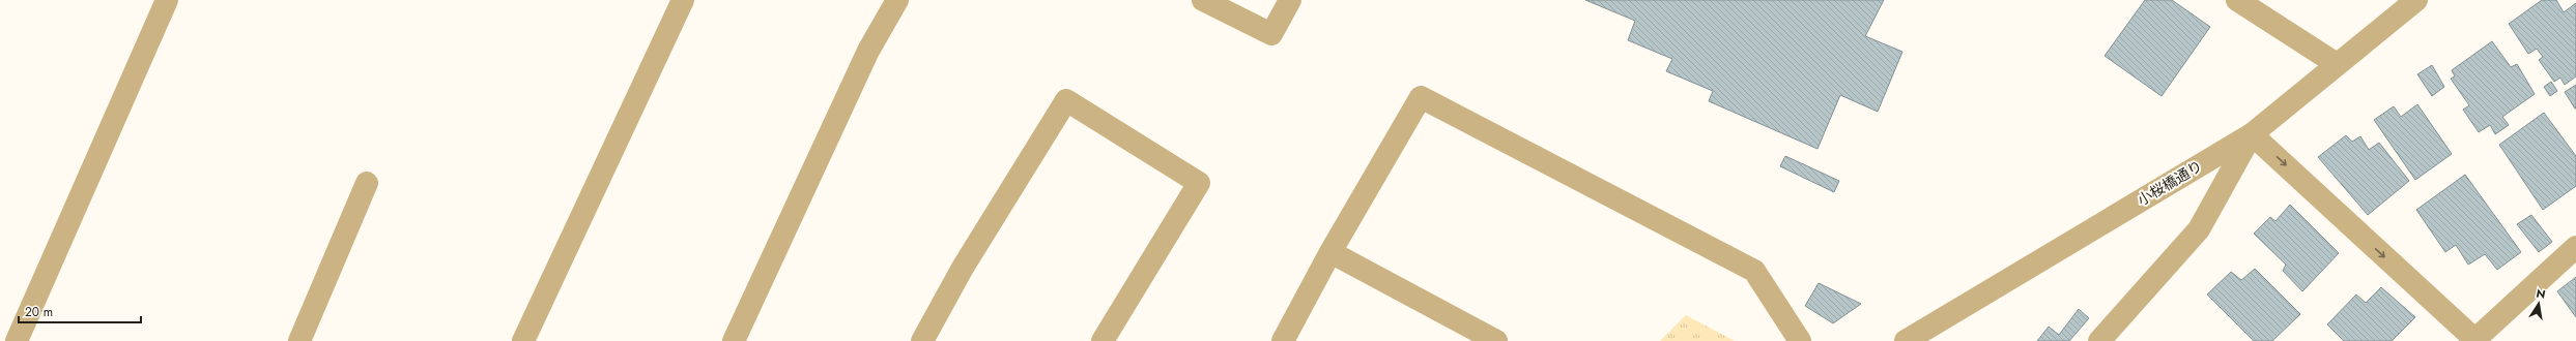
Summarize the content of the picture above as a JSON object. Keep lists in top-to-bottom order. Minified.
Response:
{"streets":{"street":["小桜橋通り"]},"scale_bar":"20 m","north":"top"}
